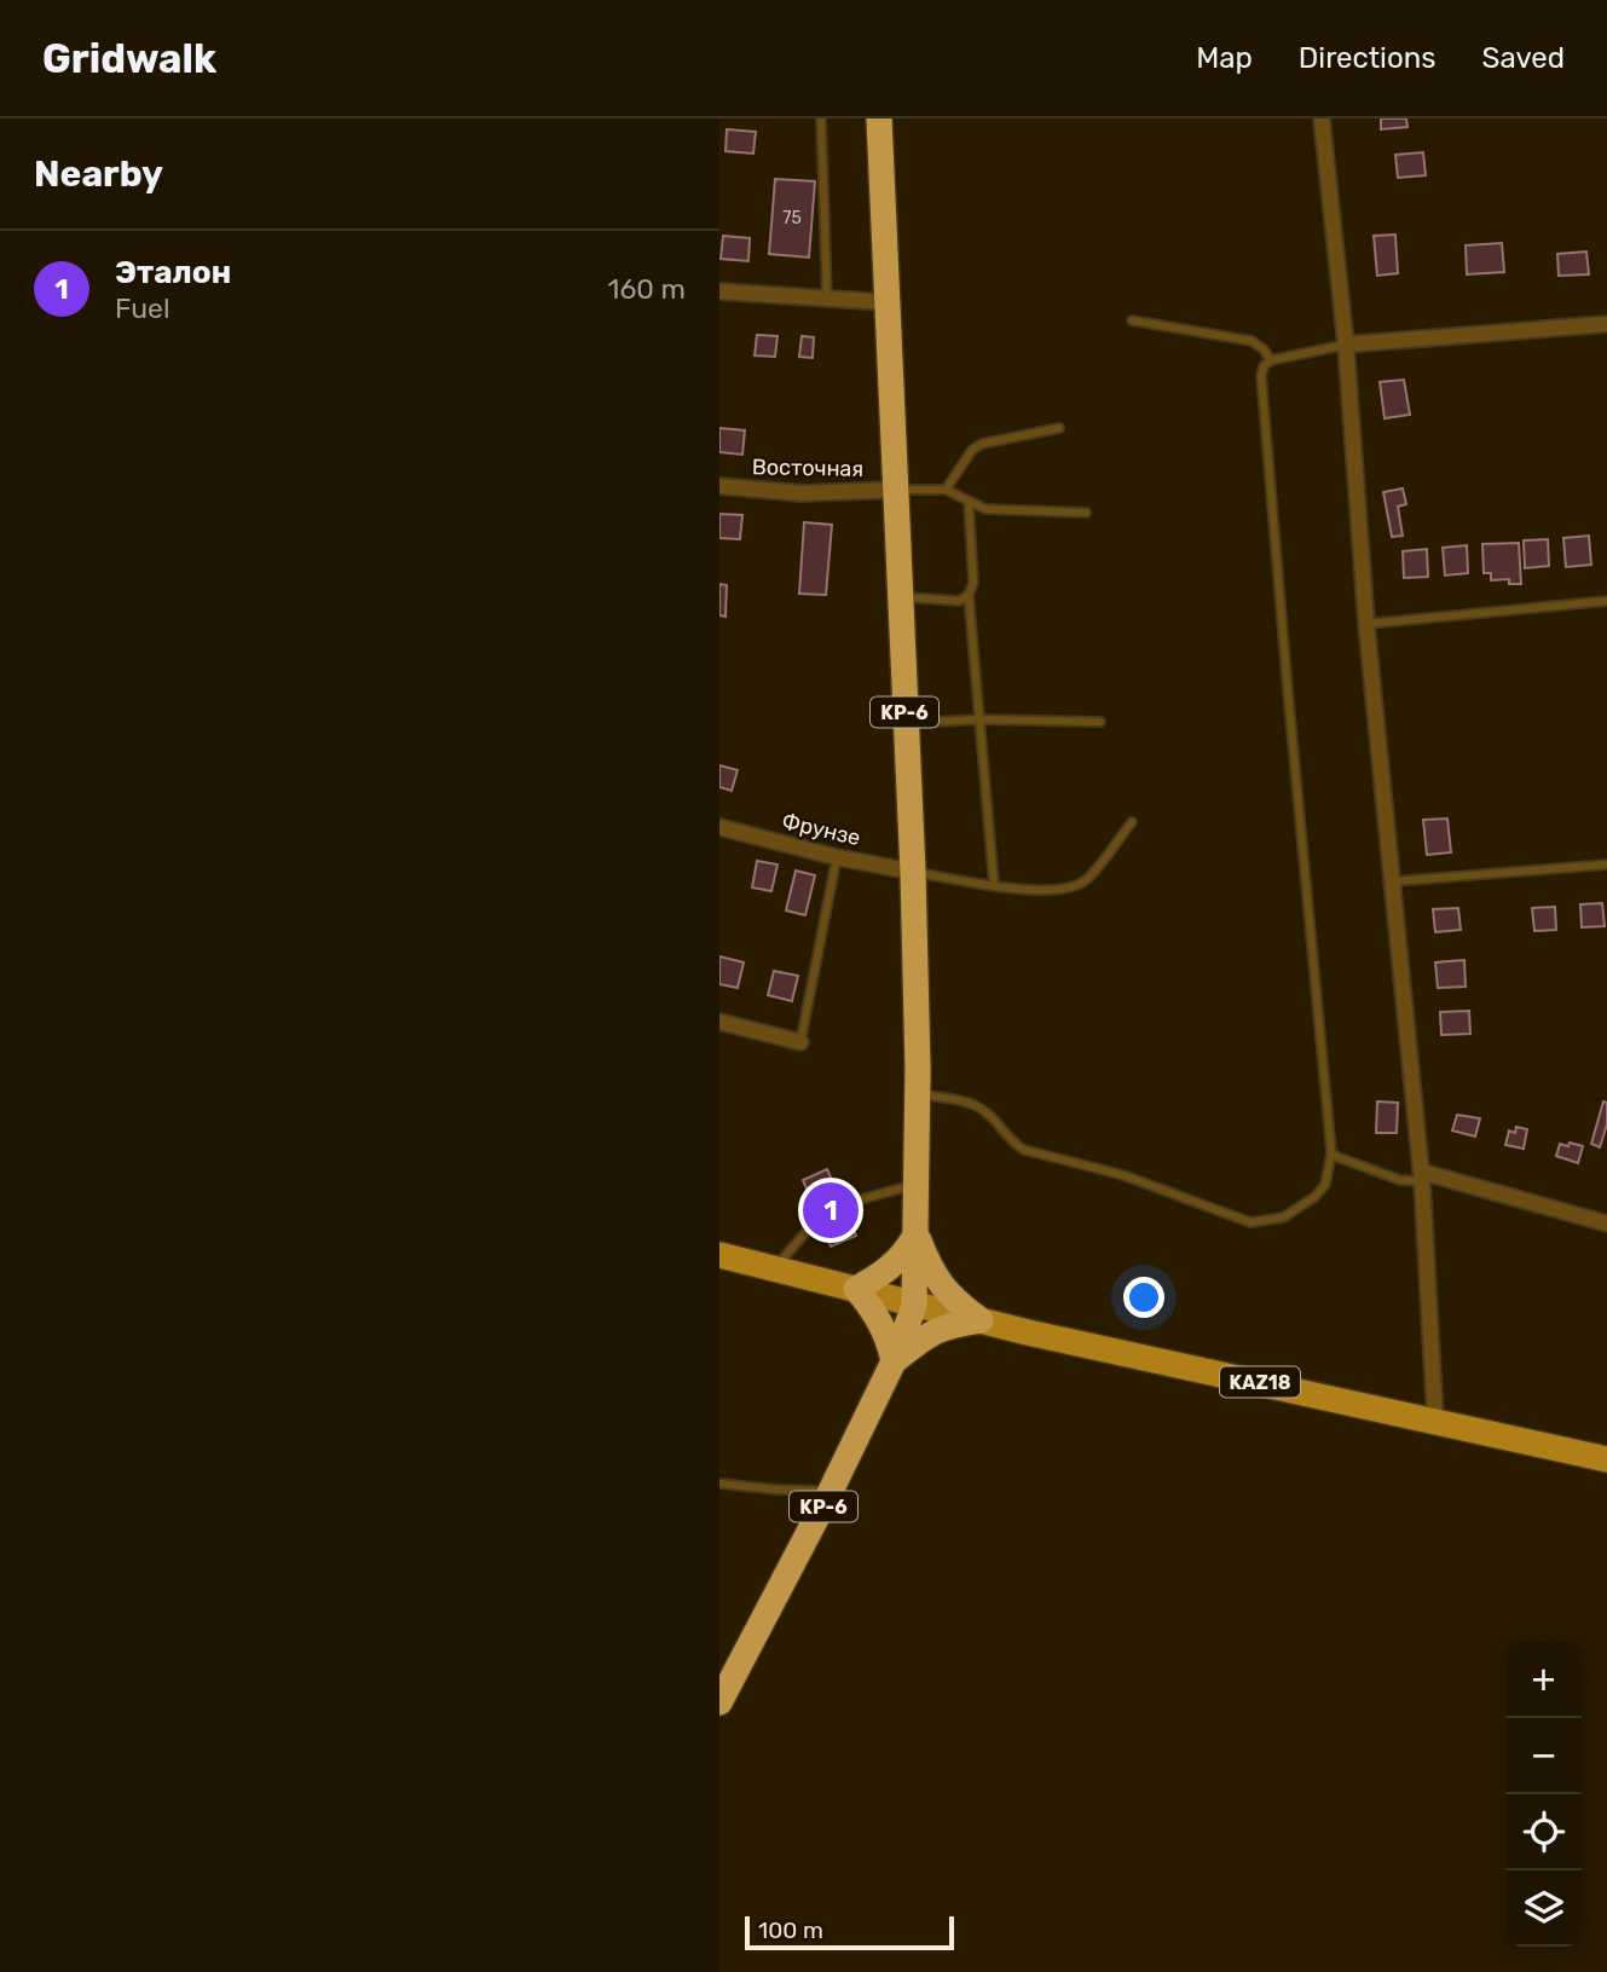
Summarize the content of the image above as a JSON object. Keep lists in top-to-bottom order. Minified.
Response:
{"streets":{"highway":["KP-6"],"main road":["KAZ18"],"street":["Восточная","Фрунзе"]},"crossings":[["Восточная","KP-6"],["KP-6","Фрунзе"],["KP-6","KAZ18"]],"house_numbers":["75"],"scale_bar":"100 m","page":{"header":"Gridwalk","nav":["Map","Directions","Saved"],"heading":"Nearby","list":[{"mark":"1","name":"Эталон","note":"Fuel","value":"160 m"}],"pins":"1","map_buttons":["+","−"],"scale":"100 m"}}
